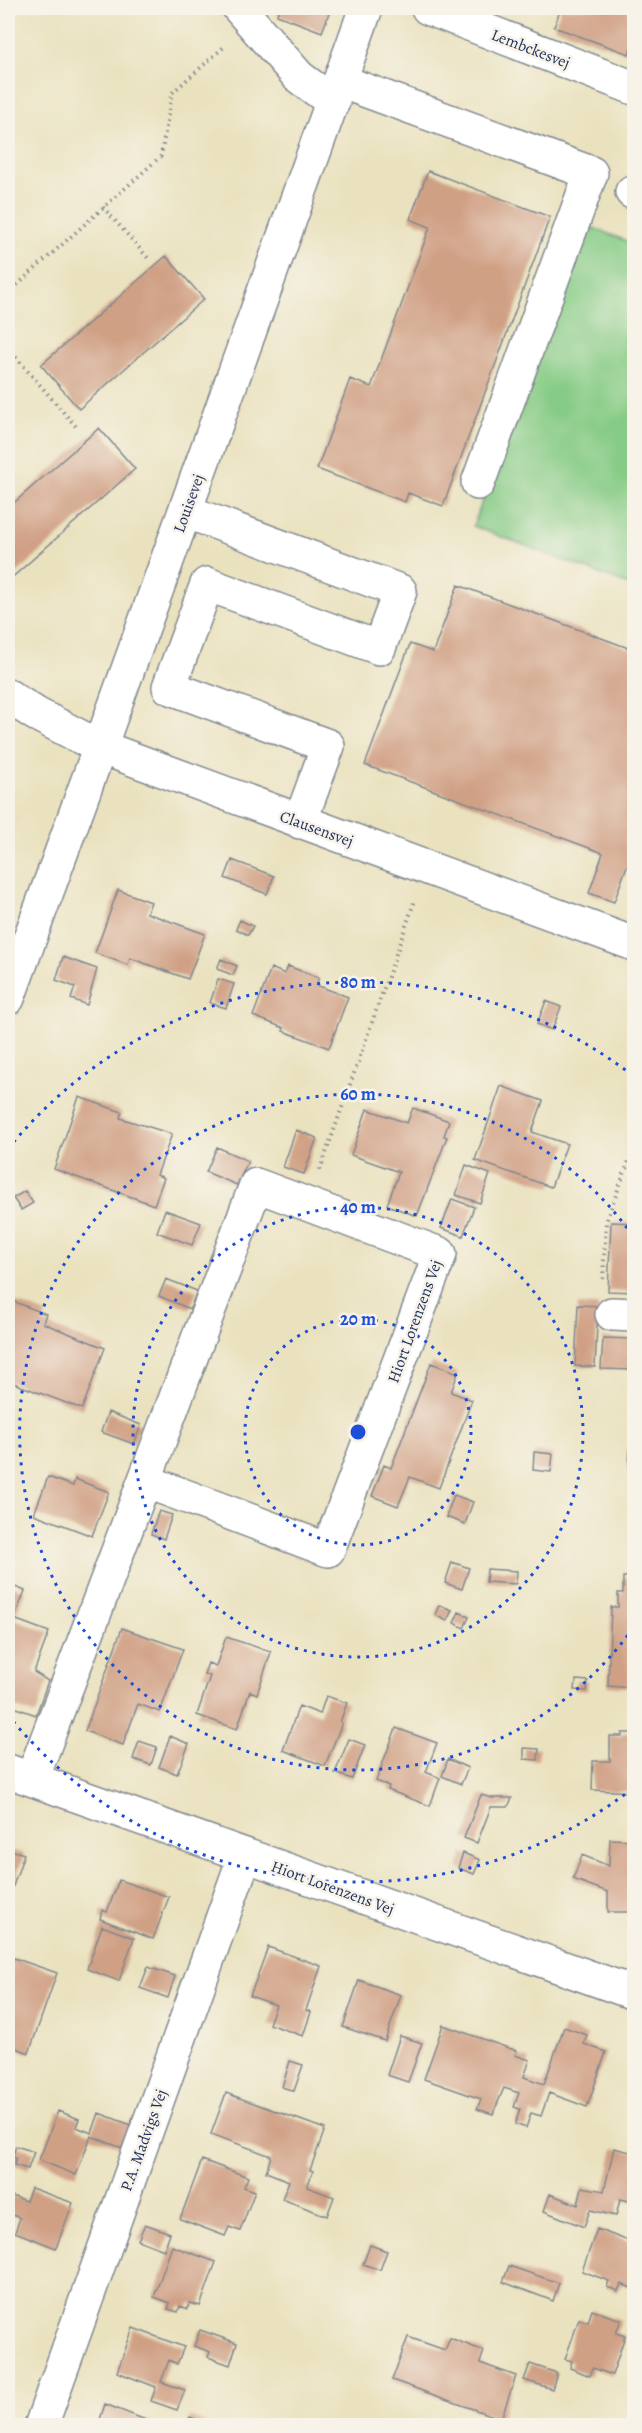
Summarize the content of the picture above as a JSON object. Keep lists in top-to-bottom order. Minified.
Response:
{"streets":{"street":["Lembckesvej","Louisevej","Clausensvej","Hiort Lorenzens Vej","P.A. Madvigs Vej"]},"crossings":[["Louisevej","Clausensvej"],["Hiort Lorenzens Vej","P.A. Madvigs Vej"]],"rings":["80 m","60 m","40 m","20 m"]}
